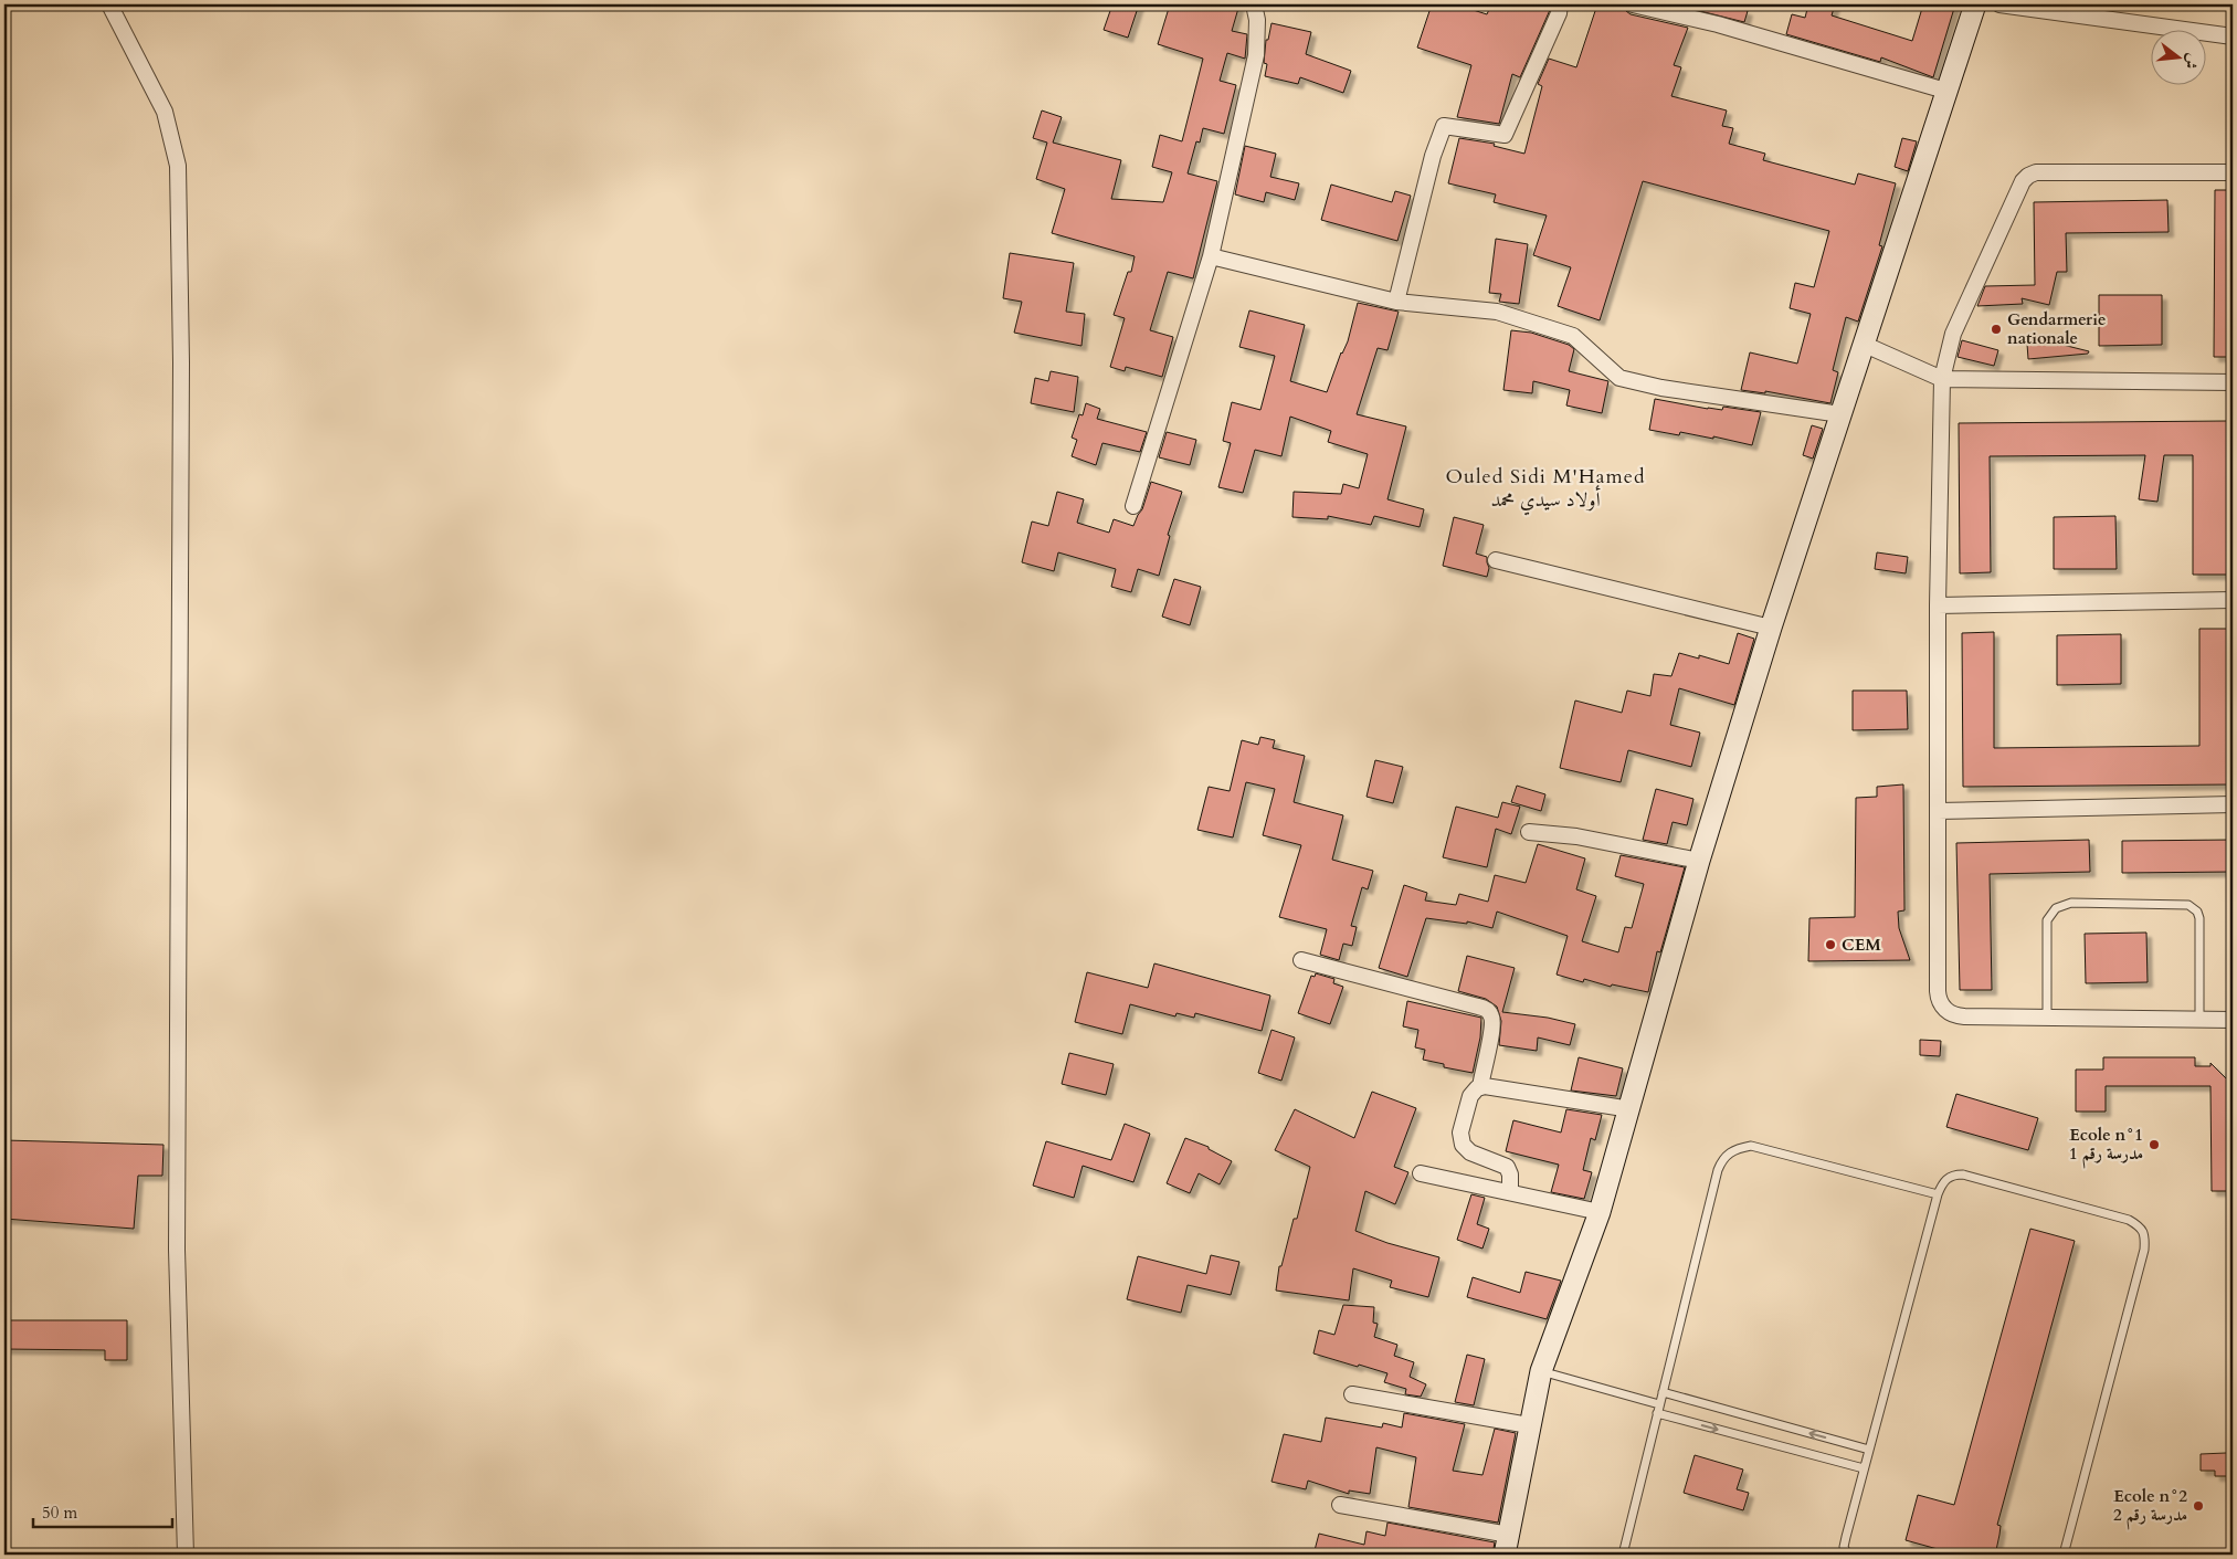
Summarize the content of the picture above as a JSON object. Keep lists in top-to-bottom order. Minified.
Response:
{"districts":["Ouled Sidi M'Hamed أولاد سيدي محمد"],"places":["Gendarmerie nationale","CEM","Ecole n°1 مدرسة رقم 1","Ecole n°2 مدرسة رقم 2"],"scale_bar":"50 m","north":"right"}
